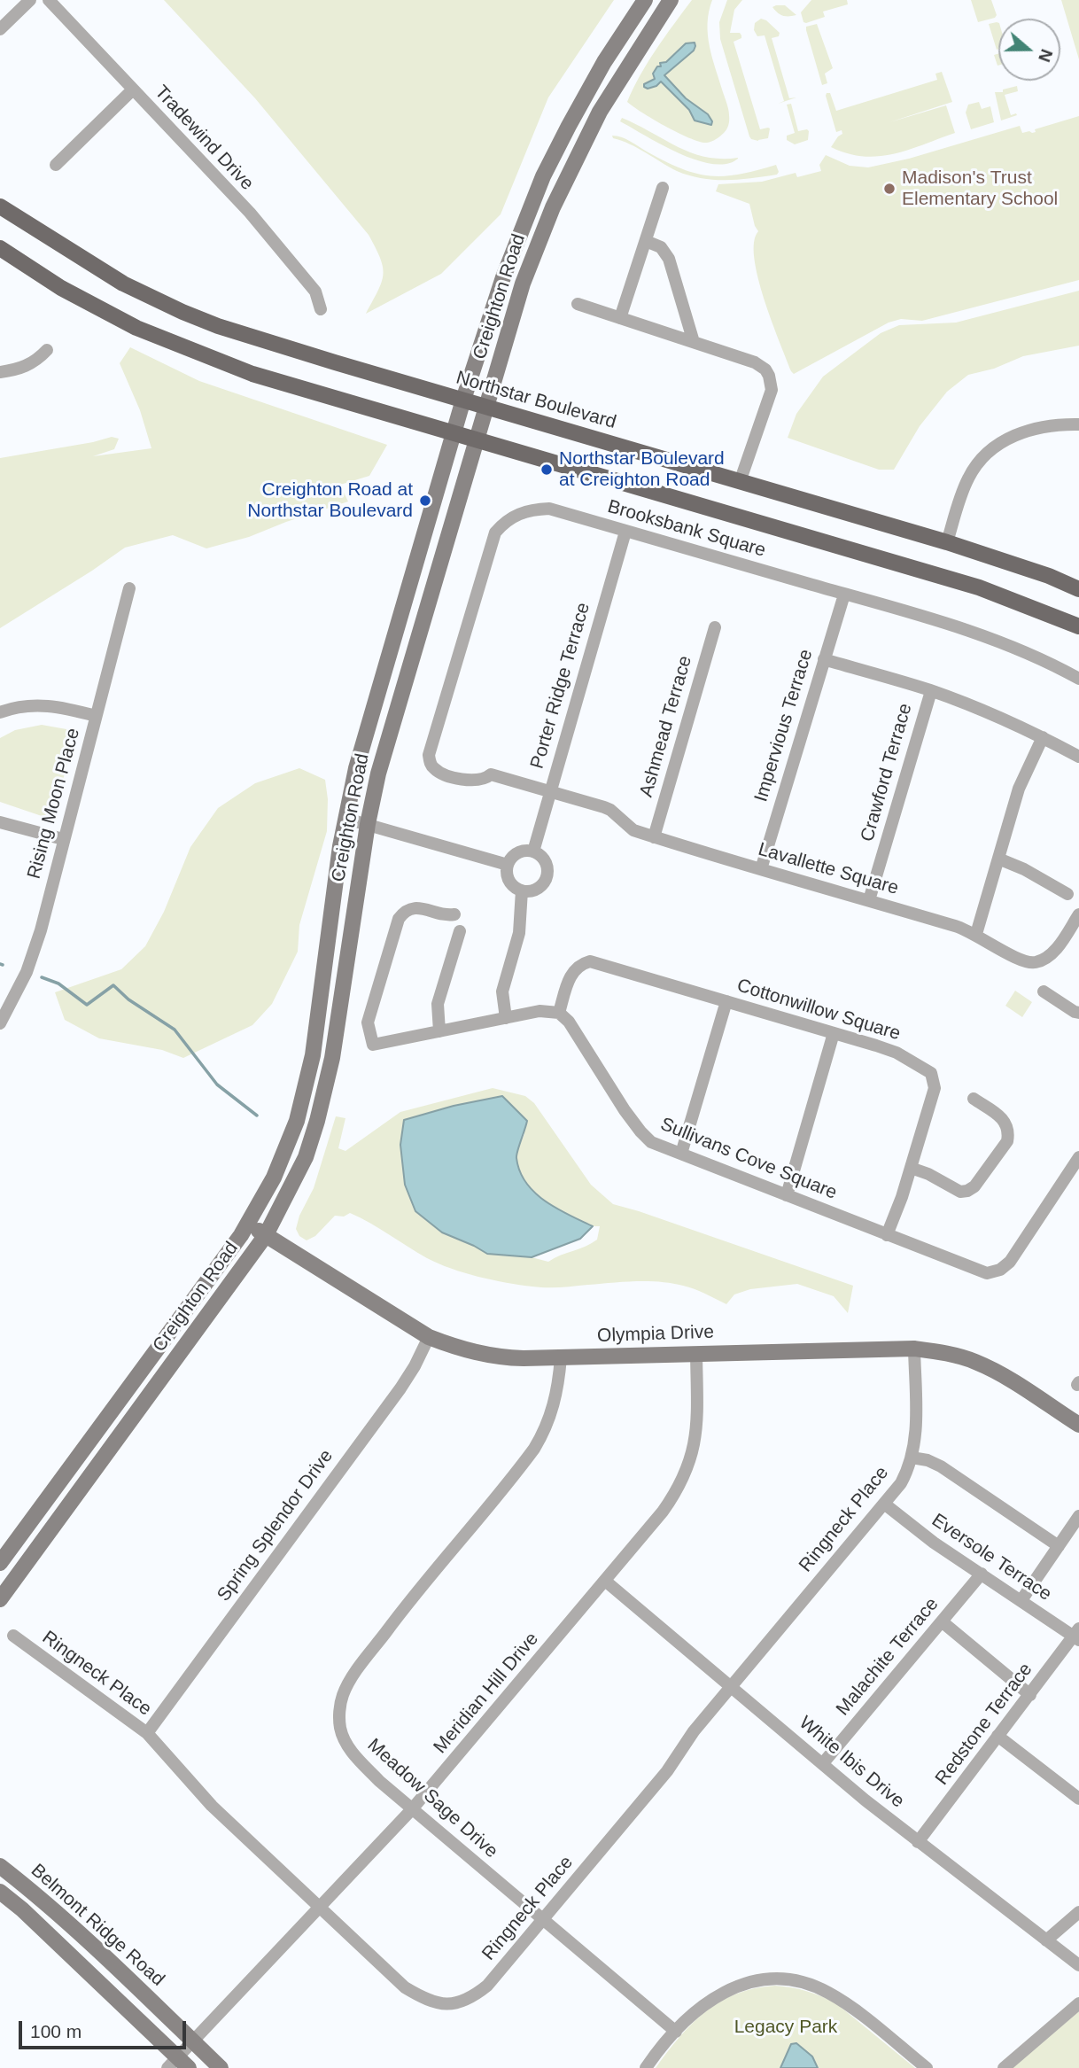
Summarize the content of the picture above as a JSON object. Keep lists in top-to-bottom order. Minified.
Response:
{"streets":{"main road":["Northstar Boulevard"],"street":["Tradewind Drive","Creighton Road","Brooksbank Square","Porter Ridge Terrace","Impervious Terrace","Ashmead Terrace","Crawford Terrace","Rising Moon Place","Lavallette Square","Cottonwillow Square","Sullivans Cove Square","Olympia Drive","Ringneck Place","Spring Splendor Drive","Eversole Terrace","Malachite Terrace","Meridian Hill Drive","Redstone Terrace","White Ibis Drive","Meadow Sage Drive","Belmont Ridge Road"]},"crossings":[["Creighton Road","Northstar Boulevard"],["Creighton Road","Olympia Drive"],["Brooksbank Square","Porter Ridge Terrace"],["Brooksbank Square","Impervious Terrace"],["Brooksbank Square","Lavallette Square"],["Porter Ridge Terrace","Lavallette Square"],["Impervious Terrace","Lavallette Square"],["Ashmead Terrace","Lavallette Square"],["Crawford Terrace","Lavallette Square"],["Cottonwillow Square","Sullivans Cove Square"],["Olympia Drive","Ringneck Place"],["Olympia Drive","Spring Splendor Drive"],["Olympia Drive","Meridian Hill Drive"],["Olympia Drive","Meadow Sage Drive"],["Ringneck Place","Spring Splendor Drive"],["Ringneck Place","Eversole Terrace"],["Ringneck Place","Meridian Hill Drive"],["Ringneck Place","White Ibis Drive"],["Ringneck Place","Meadow Sage Drive"],["Eversole Terrace","Malachite Terrace"],["Eversole Terrace","Redstone Terrace"],["Malachite Terrace","White Ibis Drive"],["Meridian Hill Drive","White Ibis Drive"],["Meridian Hill Drive","Meadow Sage Drive"],["Meridian Hill Drive","Belmont Ridge Road"],["Redstone Terrace","White Ibis Drive"]],"parks":["Legacy Park"],"places":["Madison's Trust Elementary School","Northstar Boulevard at Creighton Road","Creighton Road at Northstar Boulevard"],"scale_bar":"100 m","north":"right"}
